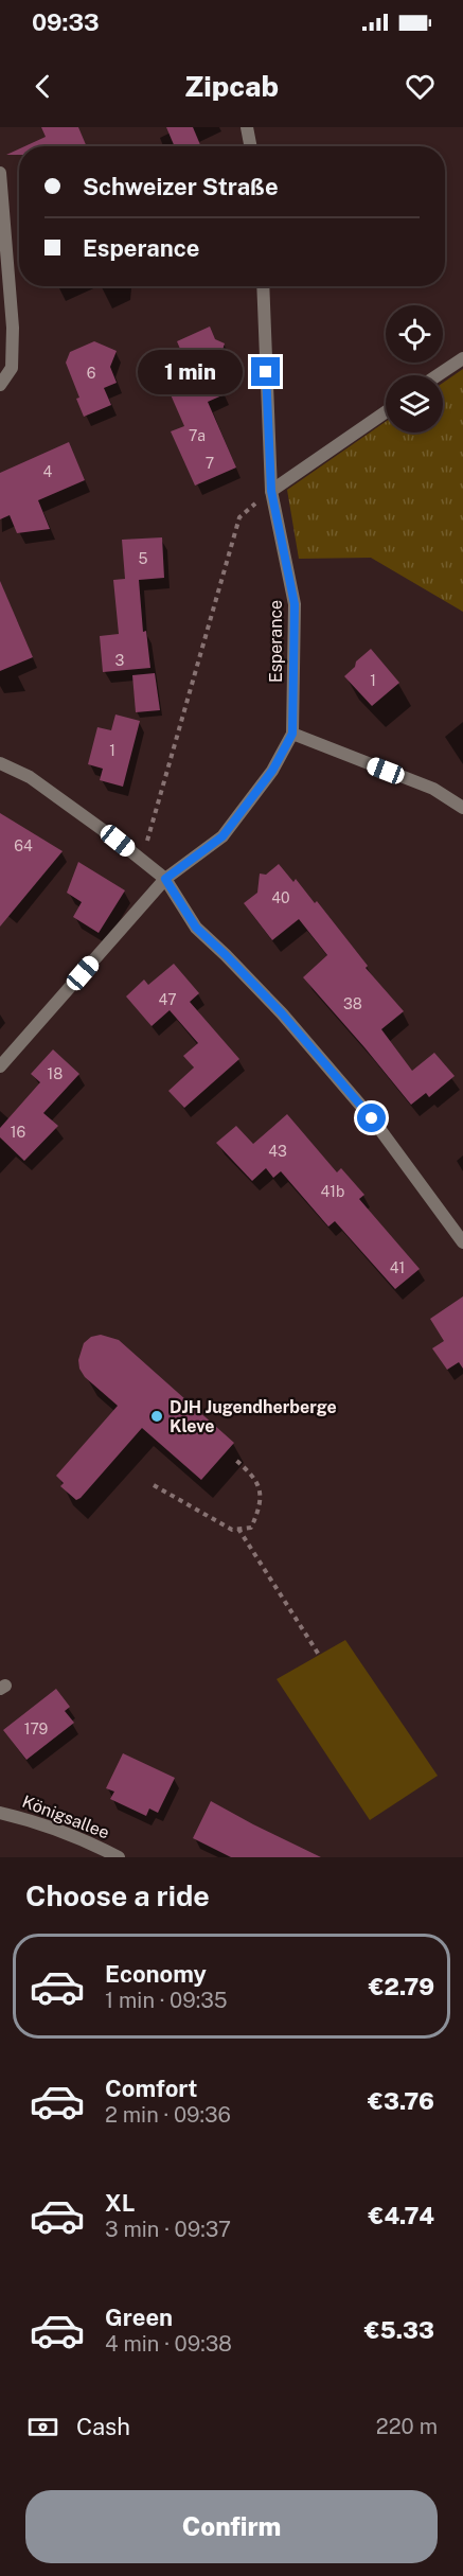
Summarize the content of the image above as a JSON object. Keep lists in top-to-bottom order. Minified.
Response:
{"streets":{"street":["Esperance","Königsallee"]},"places":["DJH Jugendherberge Kleve"],"house_numbers":["6","7a","7","4","5","3","1","1","64","40","47","38","18","16","43","41b","41","179"],"page":{"status":"09:33","header":"Zipcab","banner":["Schweizer Straße","Esperance"],"bubble":"1 min","heading":"Choose a ride","list":[{"name":"Economy","note":"1 min · 09:35","value":"€2.79"},{"name":"Comfort","note":"2 min · 09:36","value":"€3.76"},{"name":"XL","note":"3 min · 09:37","value":"€4.74"},{"name":"Green","note":"4 min · 09:38","value":"€5.33"}],"pay":["Cash","220 m"],"buttons":"Confirm"}}
